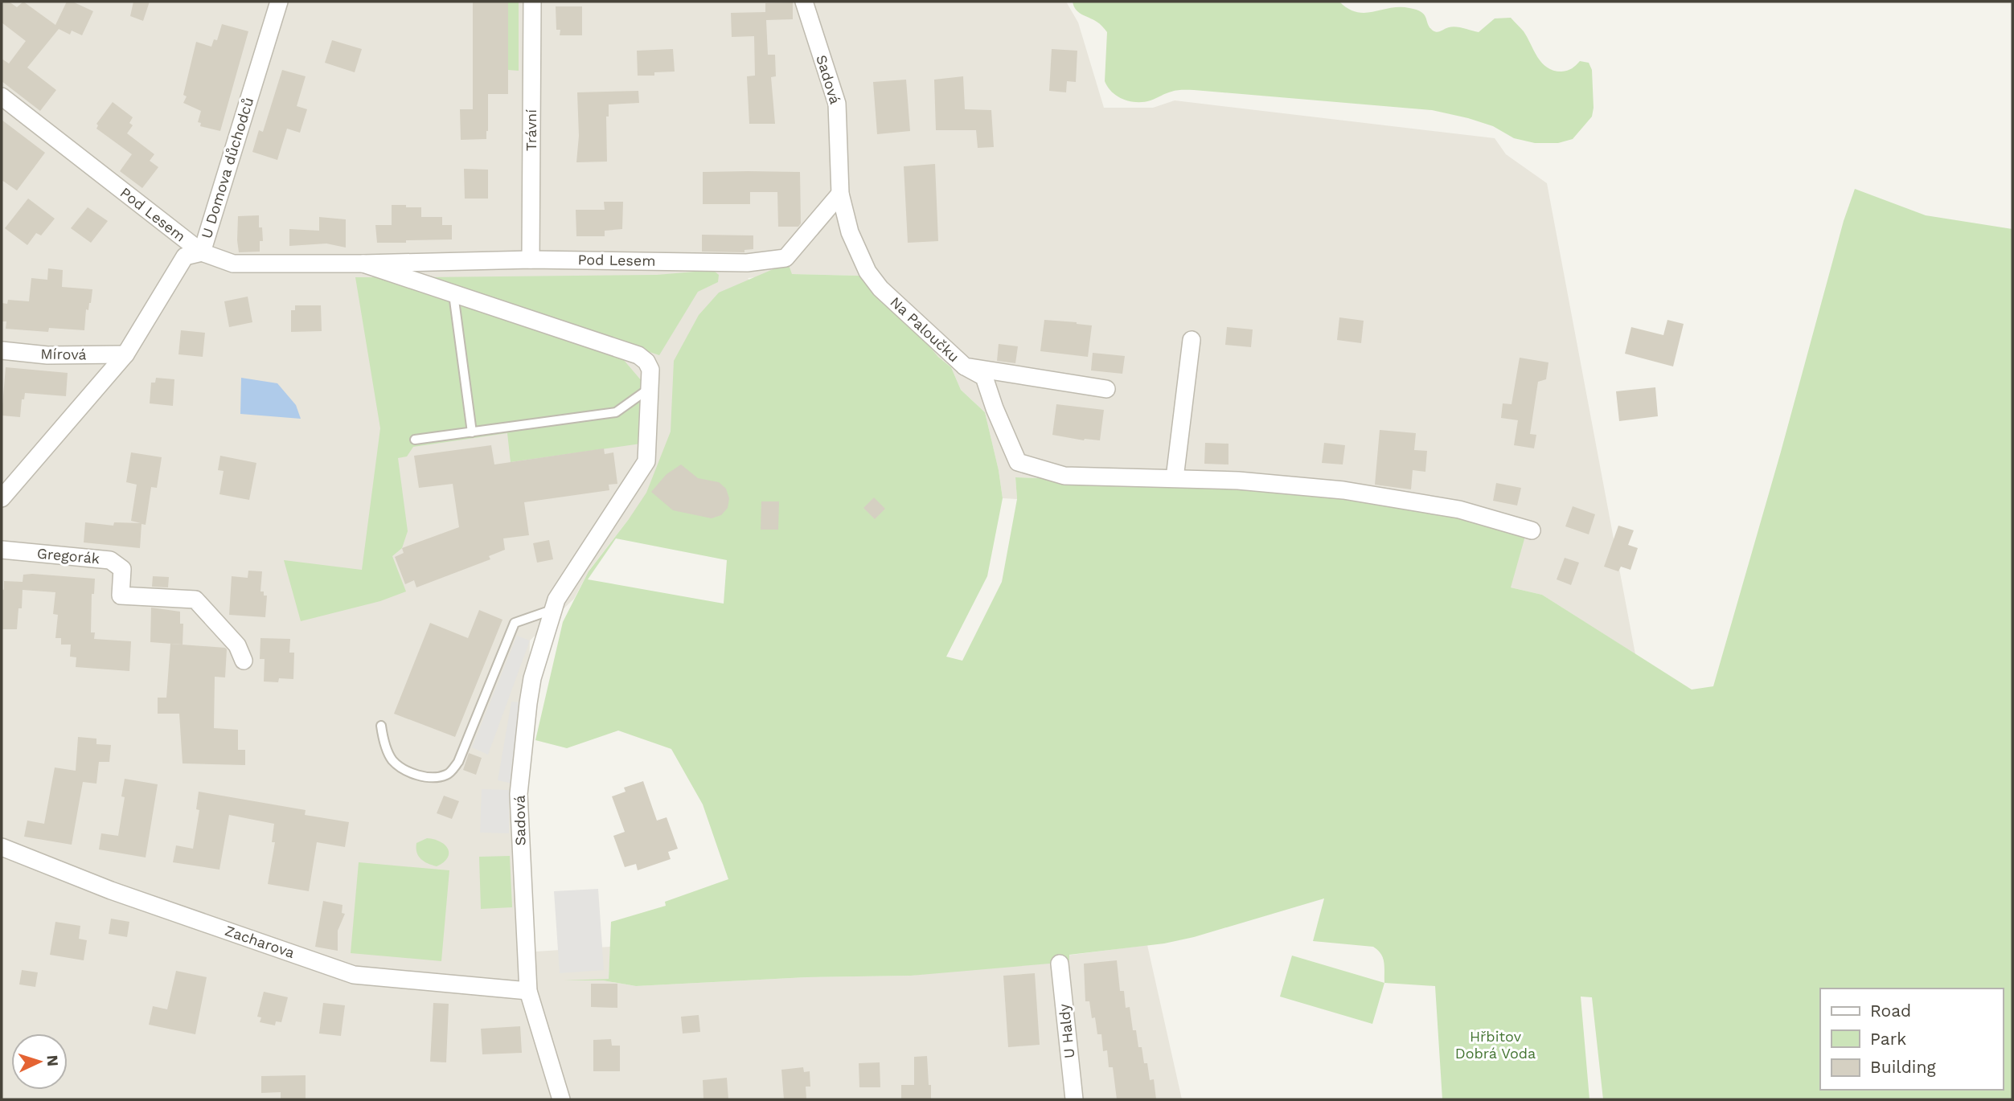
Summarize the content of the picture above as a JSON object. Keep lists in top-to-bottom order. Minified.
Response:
{"streets":{"street":["Sadová","Trávní","U Domova důchodců","Pod Lesem","Na Paloučku","Mírová","Gregorák","Zacharova","U Haldy"]},"crossings":[["Sadová","Pod Lesem"],["Sadová","Na Paloučku"],["Sadová","Zacharova"],["Trávní","Pod Lesem"],["U Domova důchodců","Pod Lesem"],["U Domova důchodců","Mírová"],["Pod Lesem","Na Paloučku"]],"parks":["Hřbitov Dobrá Voda"],"legend":["Road","Park","Building"],"north":"right"}
